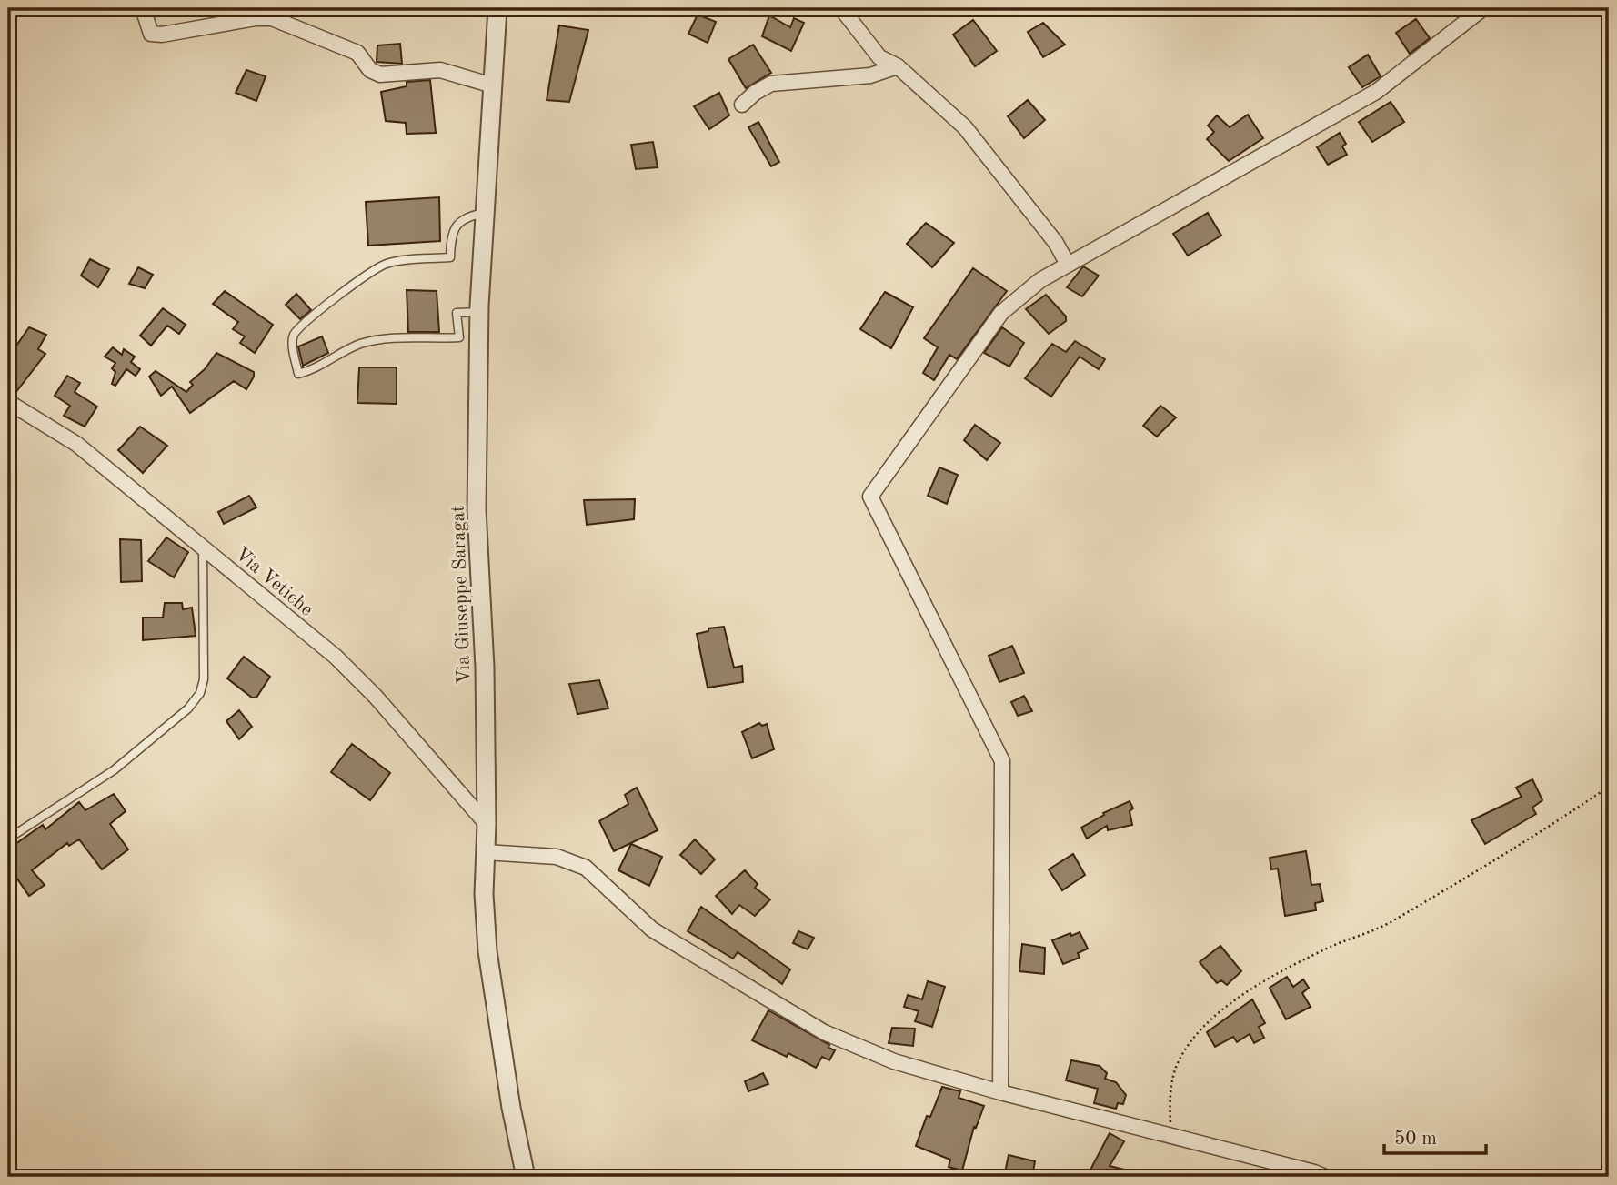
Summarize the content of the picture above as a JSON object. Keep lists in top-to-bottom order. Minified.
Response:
{"streets":{"street":["Via Vetiche","Via Giuseppe Saragat"]},"crossings":[["Via Vetiche","Via Giuseppe Saragat"]],"scale_bar":"50 m"}
